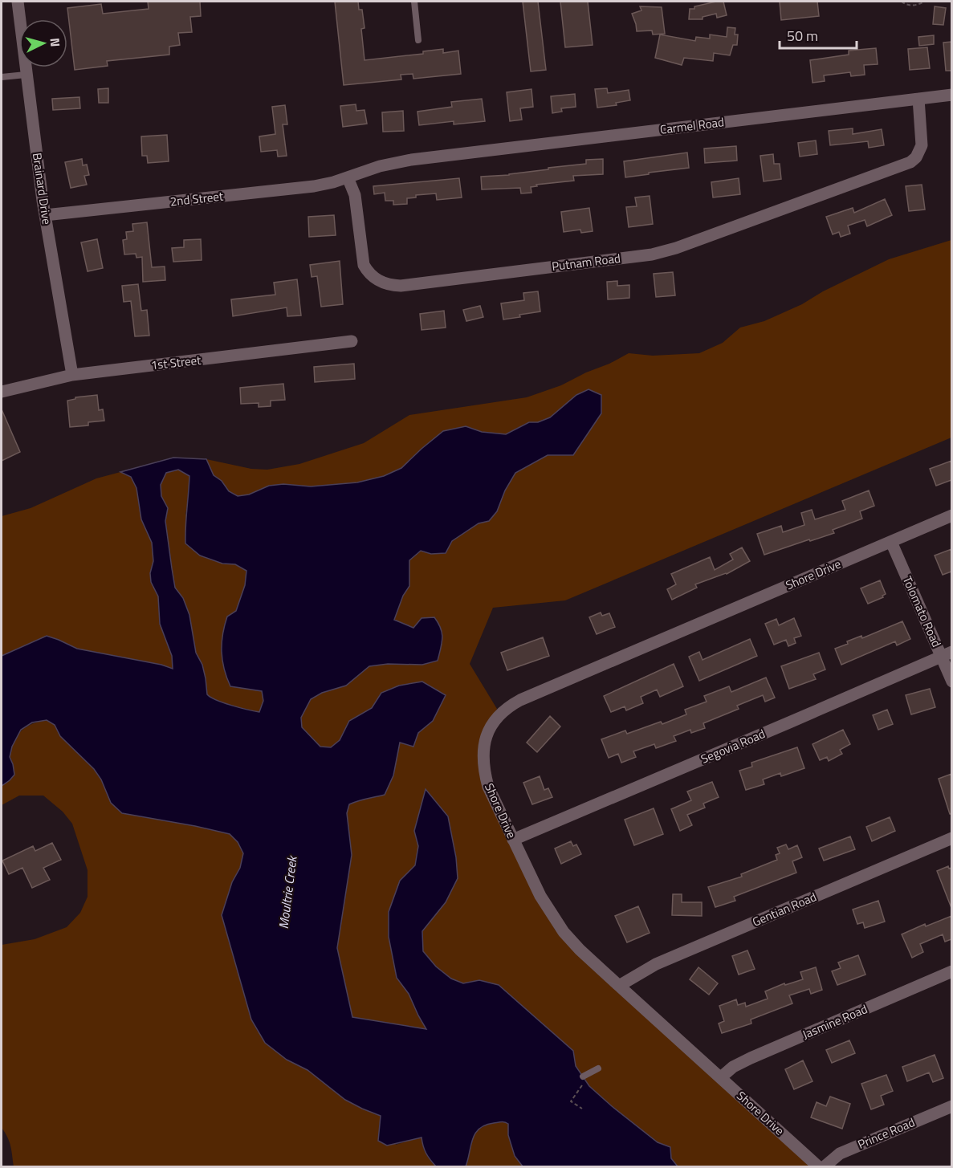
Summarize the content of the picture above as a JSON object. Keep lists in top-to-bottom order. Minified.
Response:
{"streets":{"street":["Carmel Road","Brainard Drive","2nd Street","Putnam Road","1st Street","Shore Drive","Tolomato Road","Segovia Road","Gentian Road","Jasmine Road","Prince Road"]},"crossings":[["Carmel Road","2nd Street"],["Carmel Road","Putnam Road"],["Brainard Drive","2nd Street"],["Brainard Drive","1st Street"],["2nd Street","Putnam Road"],["Shore Drive","Tolomato Road"],["Shore Drive","Segovia Road"],["Shore Drive","Gentian Road"],["Shore Drive","Jasmine Road"],["Tolomato Road","Segovia Road"]],"water":["Moultrie Creek"],"scale_bar":"50 m","north":"right"}
